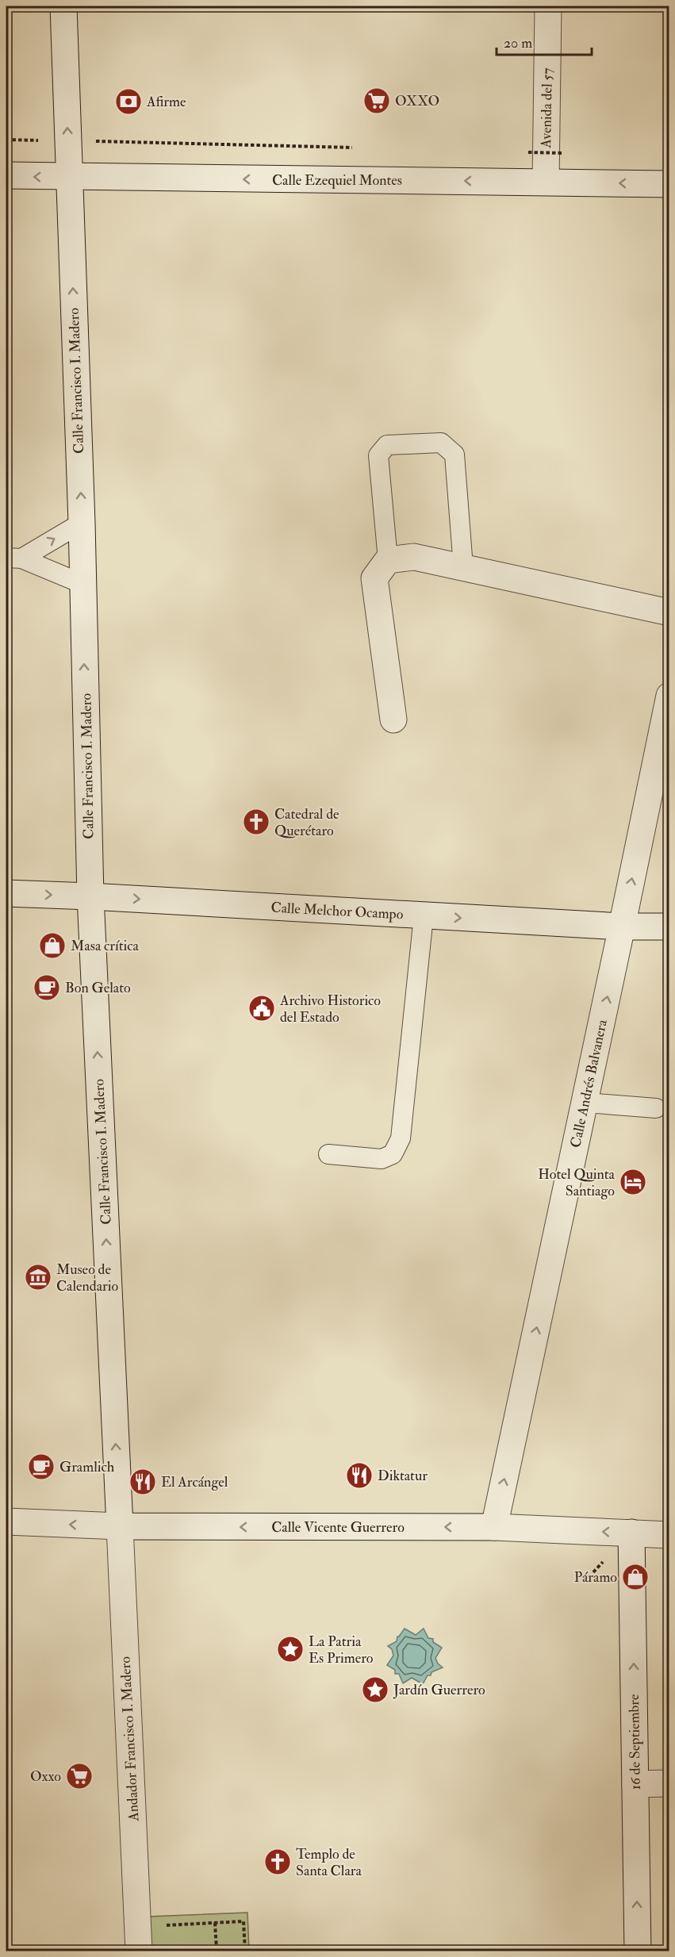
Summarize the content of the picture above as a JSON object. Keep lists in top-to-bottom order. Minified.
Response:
{"streets":{"street":["Avenida del 57","Calle Ezequiel Montes","Calle Francisco I. Madero","Calle Melchor Ocampo","Calle Andrés Balvanera","Calle Vicente Guerrero","Andador Francisco I. Madero","16 de Septiembre"]},"crossings":[["Avenida del 57","Calle Ezequiel Montes"],["Calle Ezequiel Montes","Calle Francisco I. Madero"],["Calle Francisco I. Madero","Calle Melchor Ocampo"],["Calle Francisco I. Madero","Calle Vicente Guerrero"],["Calle Francisco I. Madero","Andador Francisco I. Madero"],["Calle Melchor Ocampo","Calle Andrés Balvanera"],["Calle Andrés Balvanera","Calle Vicente Guerrero"],["Calle Vicente Guerrero","Andador Francisco I. Madero"],["Calle Vicente Guerrero","16 de Septiembre"]],"one_way":["Calle Ezequiel Montes","Calle Francisco I. Madero","Calle Melchor Ocampo","Calle Andrés Balvanera","Calle Vicente Guerrero","16 de Septiembre"],"places":{"supermarket":["OXXO","Oxxo"],"bank":["Afirme"],"church":["Catedral de Querétaro","Templo de Santa Clara"],"shop":["Masa crítica","Páramo"],"cafe":["Bon Gelato","Gramlich"],"public building":["Archivo Historico del Estado"],"hotel":["Hotel Quinta Santiago"],"museum":["Museo de Calendario"],"restaurant":["Diktatur","El Arcángel"],"place":["La Patria Es Primero","Jardín Guerrero"]},"scale_bar":"20 m"}
